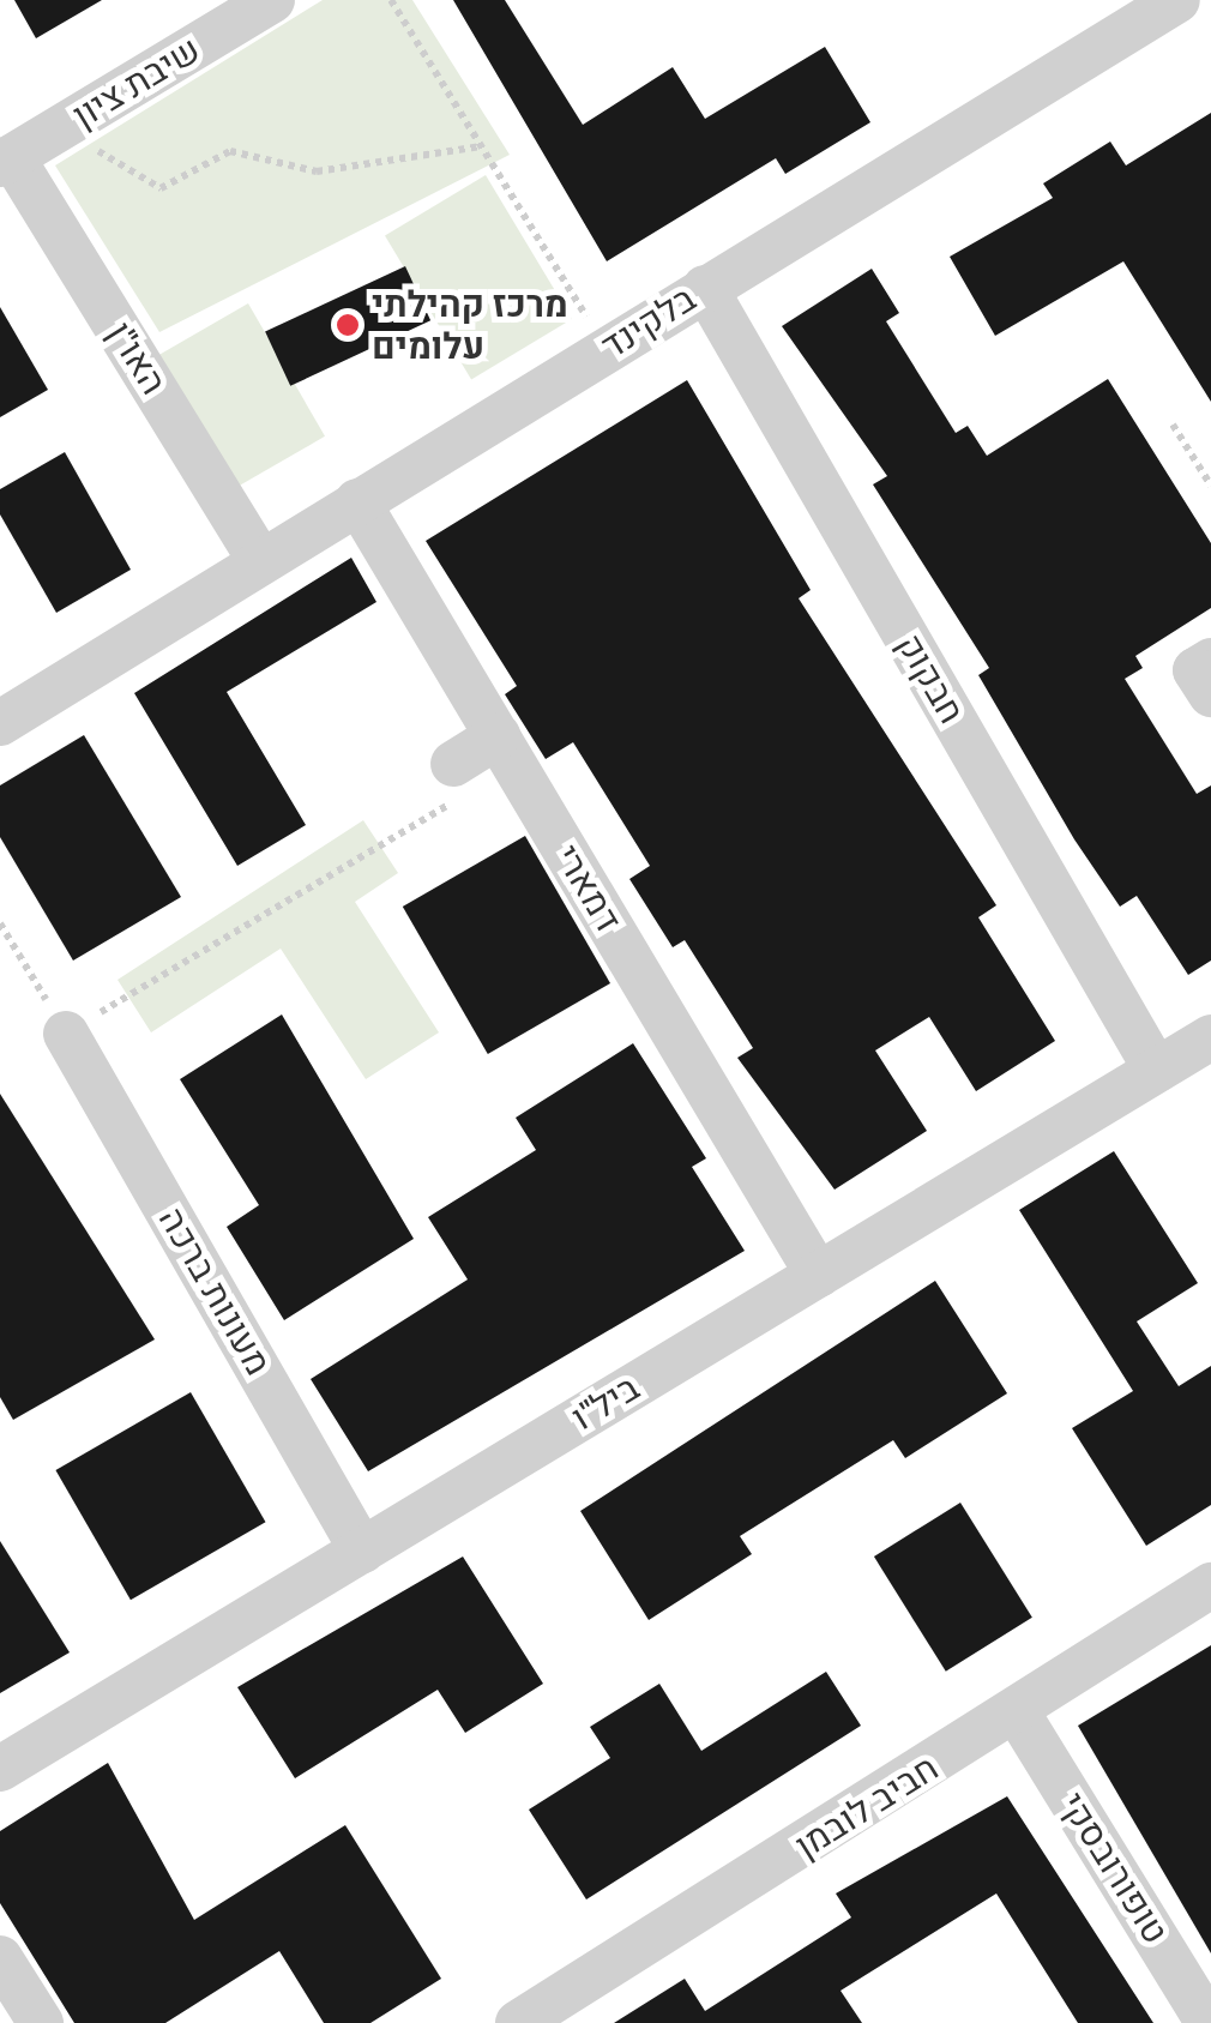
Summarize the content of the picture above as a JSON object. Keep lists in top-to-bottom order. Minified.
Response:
{"streets":{"street":["שיבת ציון","בלקינד","האו\"ן","חבקוק","דמארי","מעונות ברכה","ביל\"ו","חביב לובמן","טופורובסקי"]},"crossings":[["שיבת ציון","האו\"ן"],["בלקינד","האו\"ן"],["בלקינד","חבקוק"],["בלקינד","דמארי"],["חבקוק","ביל\"ו"],["דמארי","ביל\"ו"],["מעונות ברכה","ביל\"ו"],["חביב לובמן","טופורובסקי"]],"places":["מרכז קהילתי עלומים"]}
